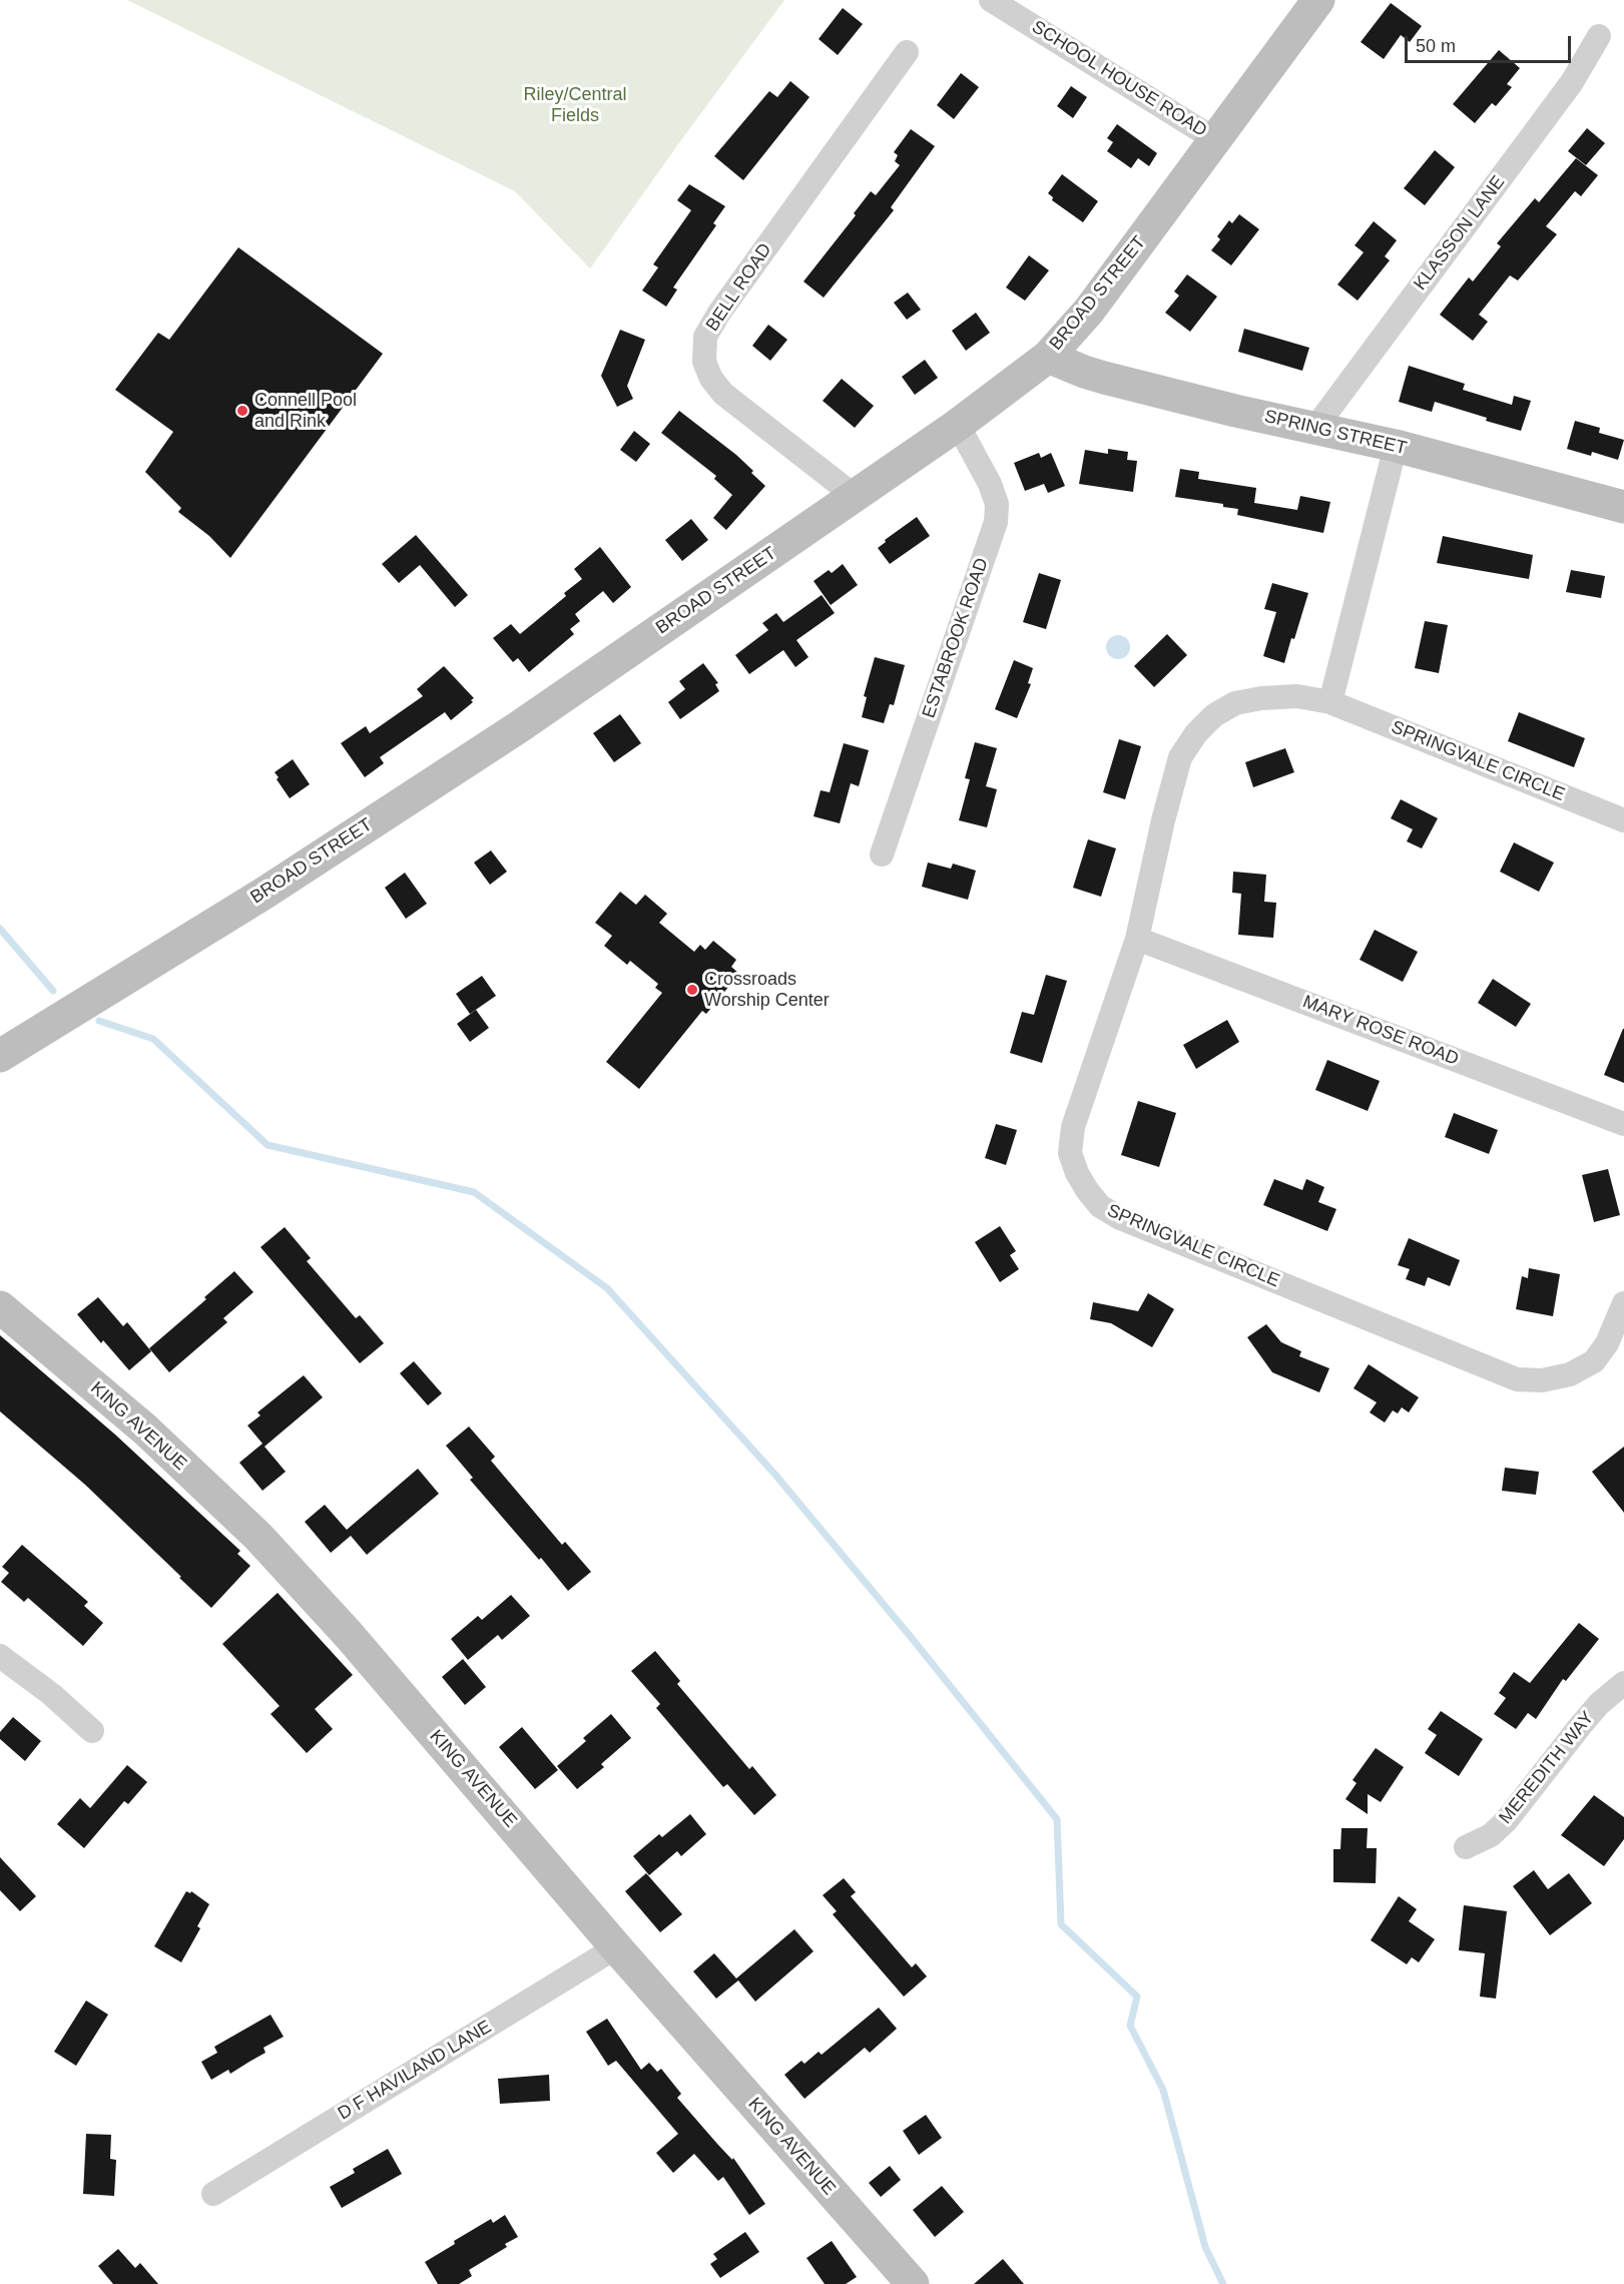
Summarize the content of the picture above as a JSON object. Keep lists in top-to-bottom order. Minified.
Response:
{"streets":{"street":["SCHOOL HOUSE ROAD","KLASSON LANE","BELL ROAD","BROAD STREET","SPRING STREET","ESTABROOK ROAD","SPRINGVALE CIRCLE","MARY ROSE ROAD","KING AVENUE","MEREDITH WAY","D F HAVILAND LANE"]},"crossings":[["SCHOOL HOUSE ROAD","BROAD STREET"],["KLASSON LANE","SPRING STREET"],["BELL ROAD","BROAD STREET"],["BROAD STREET","SPRING STREET"],["BROAD STREET","ESTABROOK ROAD"],["SPRINGVALE CIRCLE","MARY ROSE ROAD"],["KING AVENUE","D F HAVILAND LANE"]],"parks":["Riley/Central Fields"],"places":["Connell Pool and Rink","Crossroads Worship Center"],"scale_bar":"50 m"}
